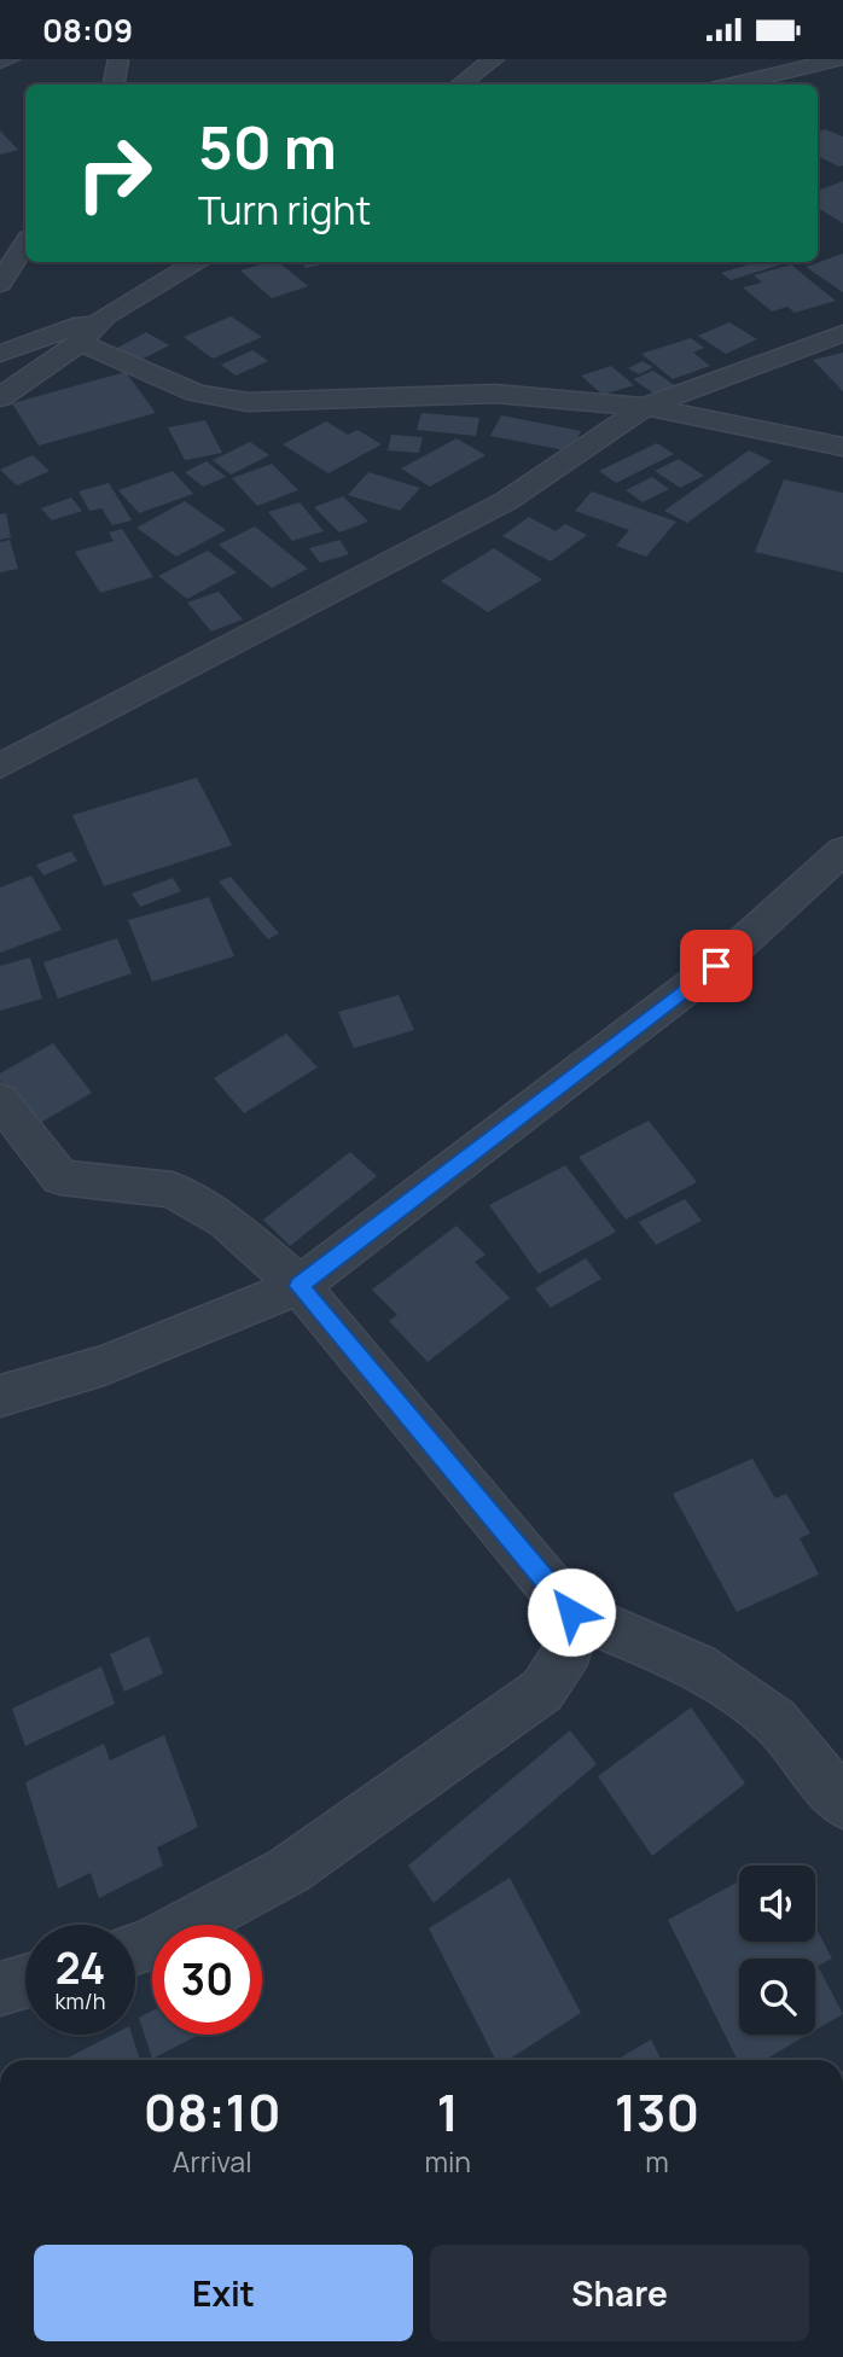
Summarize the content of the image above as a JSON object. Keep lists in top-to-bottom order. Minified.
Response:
{"page":{"status":"08:09","turn":["50 m","Turn right"],"speed":"24 km/h","limit":"30","eta":["08:10","Arrival","1","min","130","m"],"buttons":["Exit","Share"]}}
